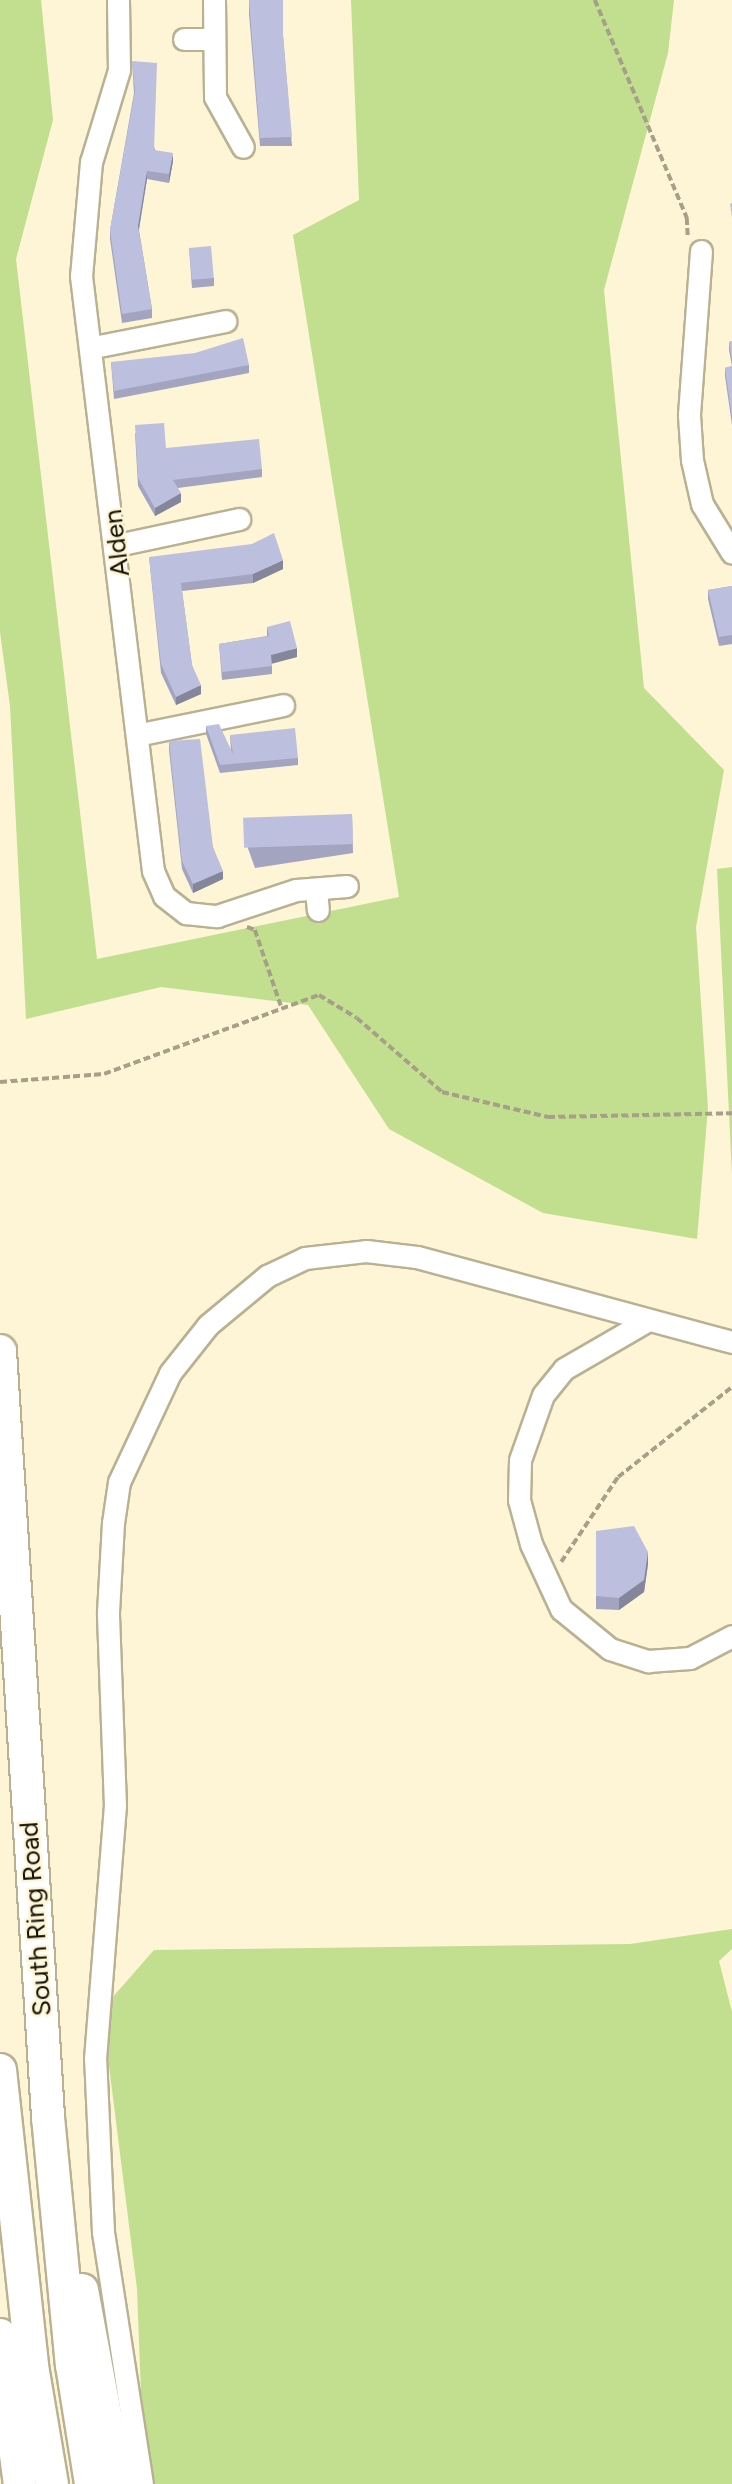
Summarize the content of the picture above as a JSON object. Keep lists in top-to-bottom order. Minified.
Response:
{"streets":{"highway":["South Ring Road"],"street":["Alden"]}}
